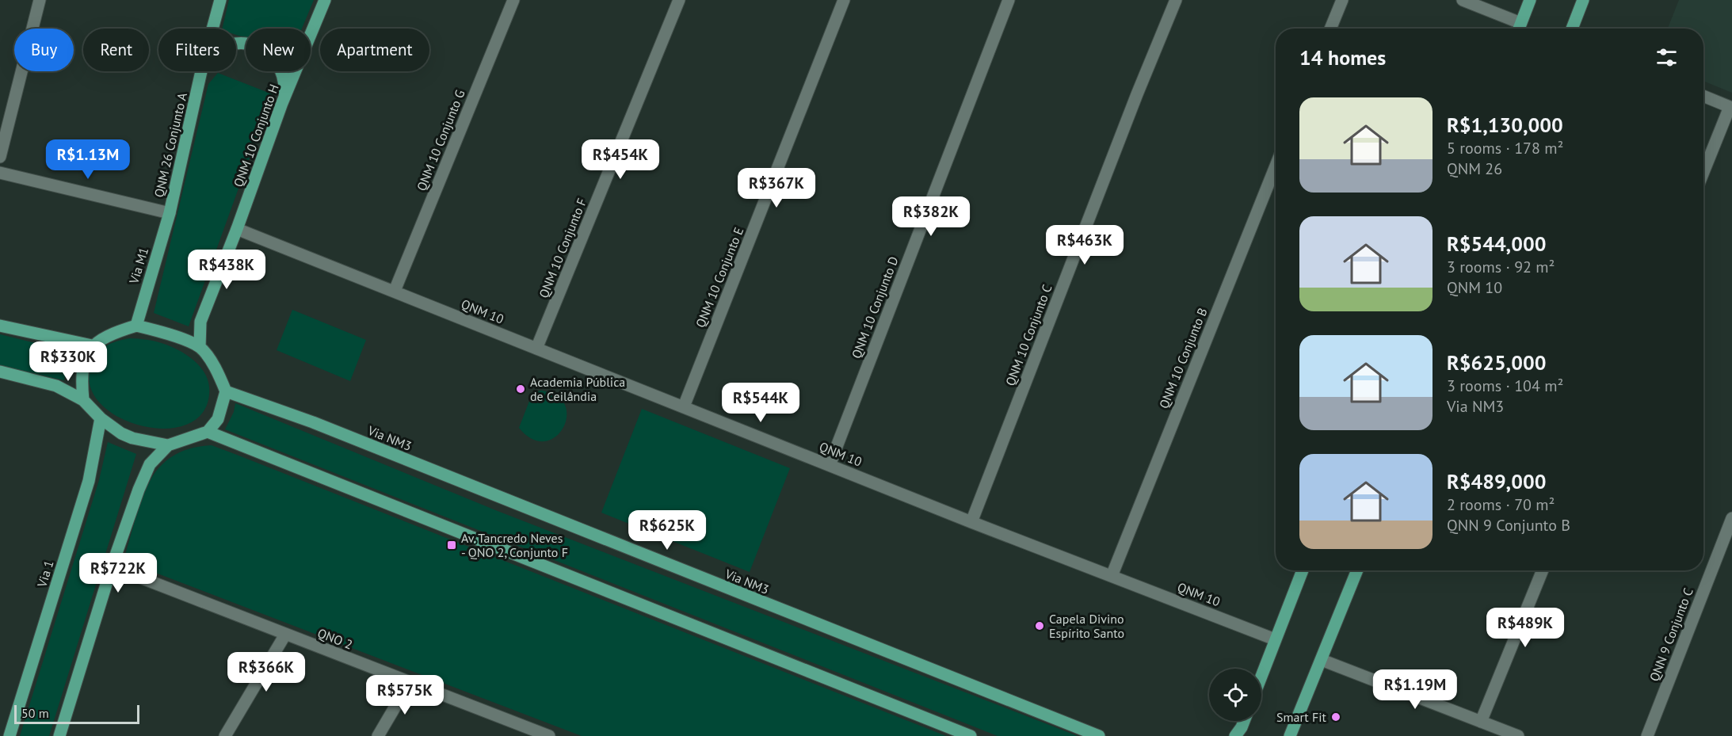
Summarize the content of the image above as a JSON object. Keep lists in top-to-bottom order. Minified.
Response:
{"streets":{"main road":["QNM 10 Conjunto H","QNM 26 Conjunto A","Via M1","Via NM3","Via 1"],"street":["QNM 10 Conjunto G","QNM 10 Conjunto F","QNM 10 Conjunto E","QNM 10 Conjunto D","QNM 10","QNM 10 Conjunto C","QNM 10 Conjunto B","QNN 9 Conjunto C","QNO 2"]},"crossings":[["QNM 10 Conjunto H","QNM 10"],["QNM 10 Conjunto G","QNM 10"],["QNM 26 Conjunto A","Via M1"],["QNM 10 Conjunto F","QNM 10"],["Via M1","Via NM3"],["Via M1","Via 1"],["QNM 10 Conjunto E","QNM 10"],["QNM 10 Conjunto D","QNM 10"],["QNM 10","QNM 10 Conjunto C"],["QNM 10","QNM 10 Conjunto B"],["Via NM3","Via 1"]],"places":{"other":["Academia Pública de Ceilândia","Capela Divino Espírito Santo","Smart Fit"],"transit":["Av. Tancredo Neves - QNO 2, Conjunto F"]},"scale_bar":"50 m","page":{"chip":["Buy","Rent","Filters","New","Apartment"],"heading":"14 homes","list":[{"name":"R$1,130,000","note":"5 rooms · 178 m² · QNM 26"},{"name":"R$544,000","note":"3 rooms · 92 m² · QNM 10"},{"name":"R$625,000","note":"3 rooms · 104 m² · Via NM3"},{"name":"R$489,000","note":"2 rooms · 70 m² · QNN 9 Conjunto B"}],"price":["R$1.13M","R$454K","R$367K","R$382K","R$463K","R$438K","R$330K","R$544K","R$625K","R$722K","R$489K","R$366K","R$1.19M","R$575K"],"scale":"50 m"}}
